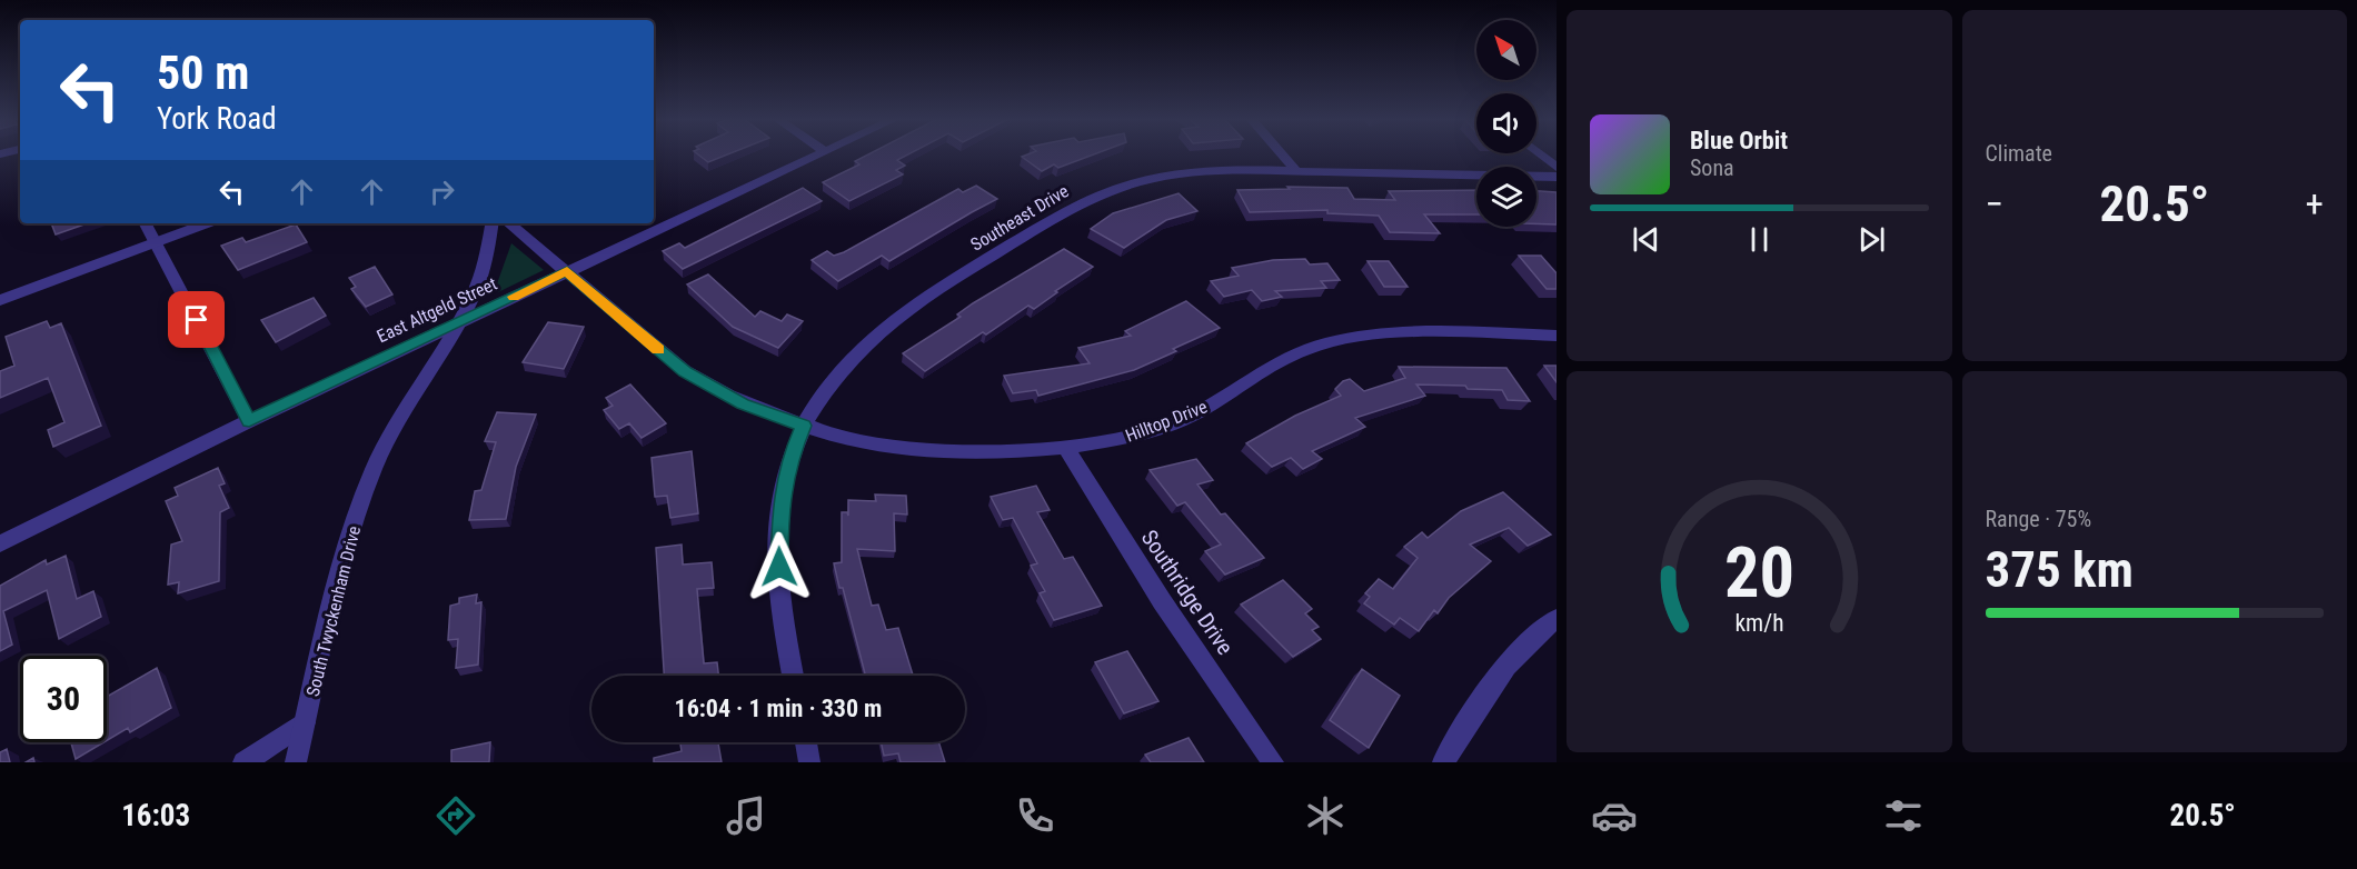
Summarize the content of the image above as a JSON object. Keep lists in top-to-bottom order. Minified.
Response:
{"streets":{"street":["Southeast Drive","East Altgeld Street","Hilltop Drive","Southridge Drive","South Twyckenham Drive"]},"crossings":[["Southeast Drive","Hilltop Drive"],["East Altgeld Street","Hilltop Drive"],["East Altgeld Street","South Twyckenham Drive"],["Hilltop Drive","Southridge Drive"]],"north":"top left","page":{"tile":["Climate",["Range · 75%","375 km"]],"turn":["50 m","York Road"],"song":["Blue Orbit","Sona"],"heat":["−","20.5°","+"],"limit":"30","trip":"16:04 · 1 min · 330 m","tabs":["16:03","20.5°"],"gauge":["20","km/h"]}}
